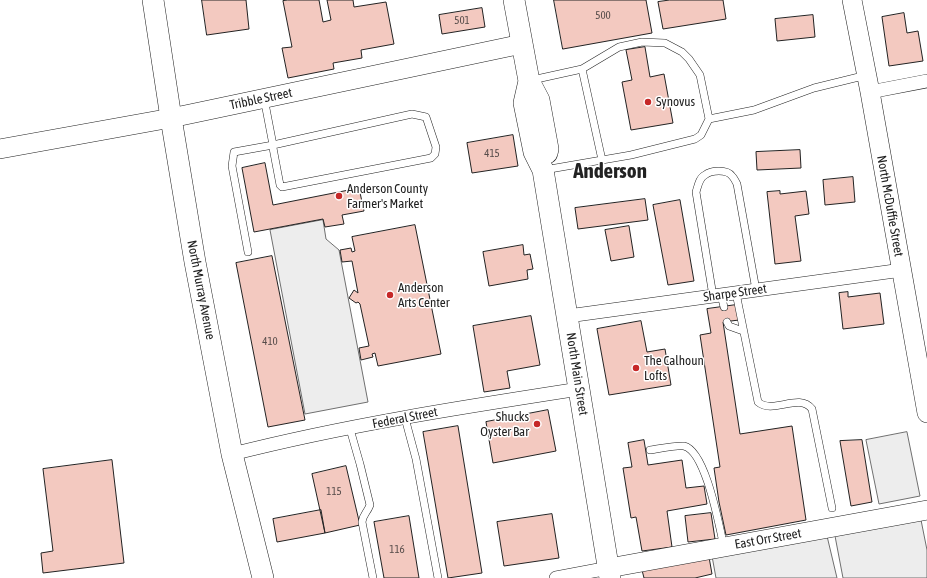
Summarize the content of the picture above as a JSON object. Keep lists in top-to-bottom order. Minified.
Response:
{"streets":{"main road":["North Murray Avenue","North Main Street"],"street":["Tribble Street","North McDuffie Street","Sharpe Street","Federal Street","East Orr Street"]},"crossings":[["Tribble Street","North Murray Avenue"],["Tribble Street","North Main Street"],["North McDuffie Street","Sharpe Street"],["North Murray Avenue","Federal Street"],["Sharpe Street","North Main Street"],["North Main Street","Federal Street"],["North Main Street","East Orr Street"]],"districts":["Anderson"],"places":["Synovus","Anderson County Farmer's Market","Anderson Arts Center","The Calhoun Lofts","Shucks Oyster Bar"],"house_numbers":["500","501","415","410","115","116"]}
